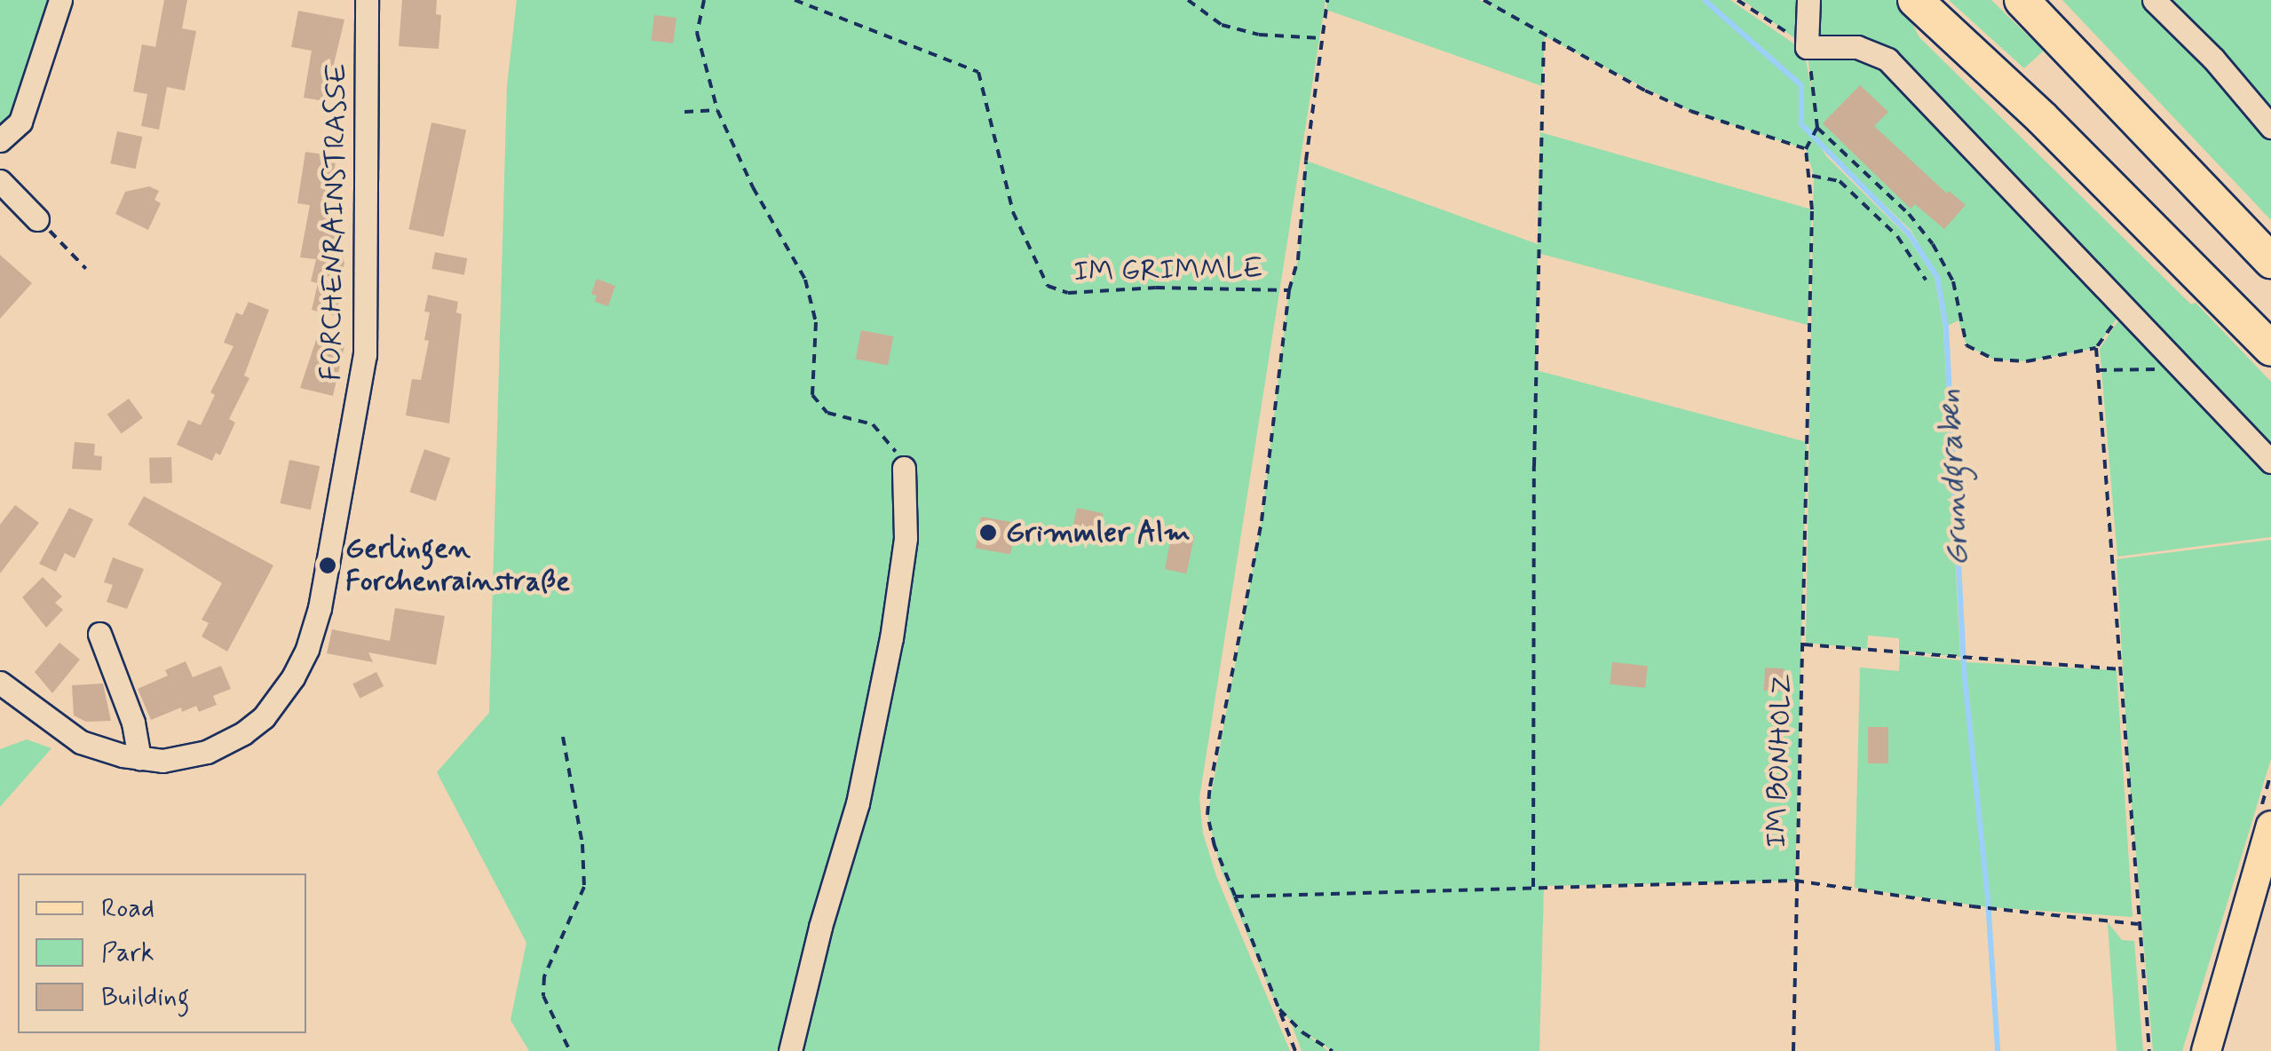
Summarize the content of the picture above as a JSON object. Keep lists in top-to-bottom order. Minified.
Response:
{"streets":{"street":["FORCHENRAINSTRASSE"],"path":["IM GRIMMLE","IM BONHOLZ"]},"water":["Grundgraben"],"places":["Grimmler Alm","Gerlingen Forchenrainstraße"],"legend":["Road","Park","Building"]}
